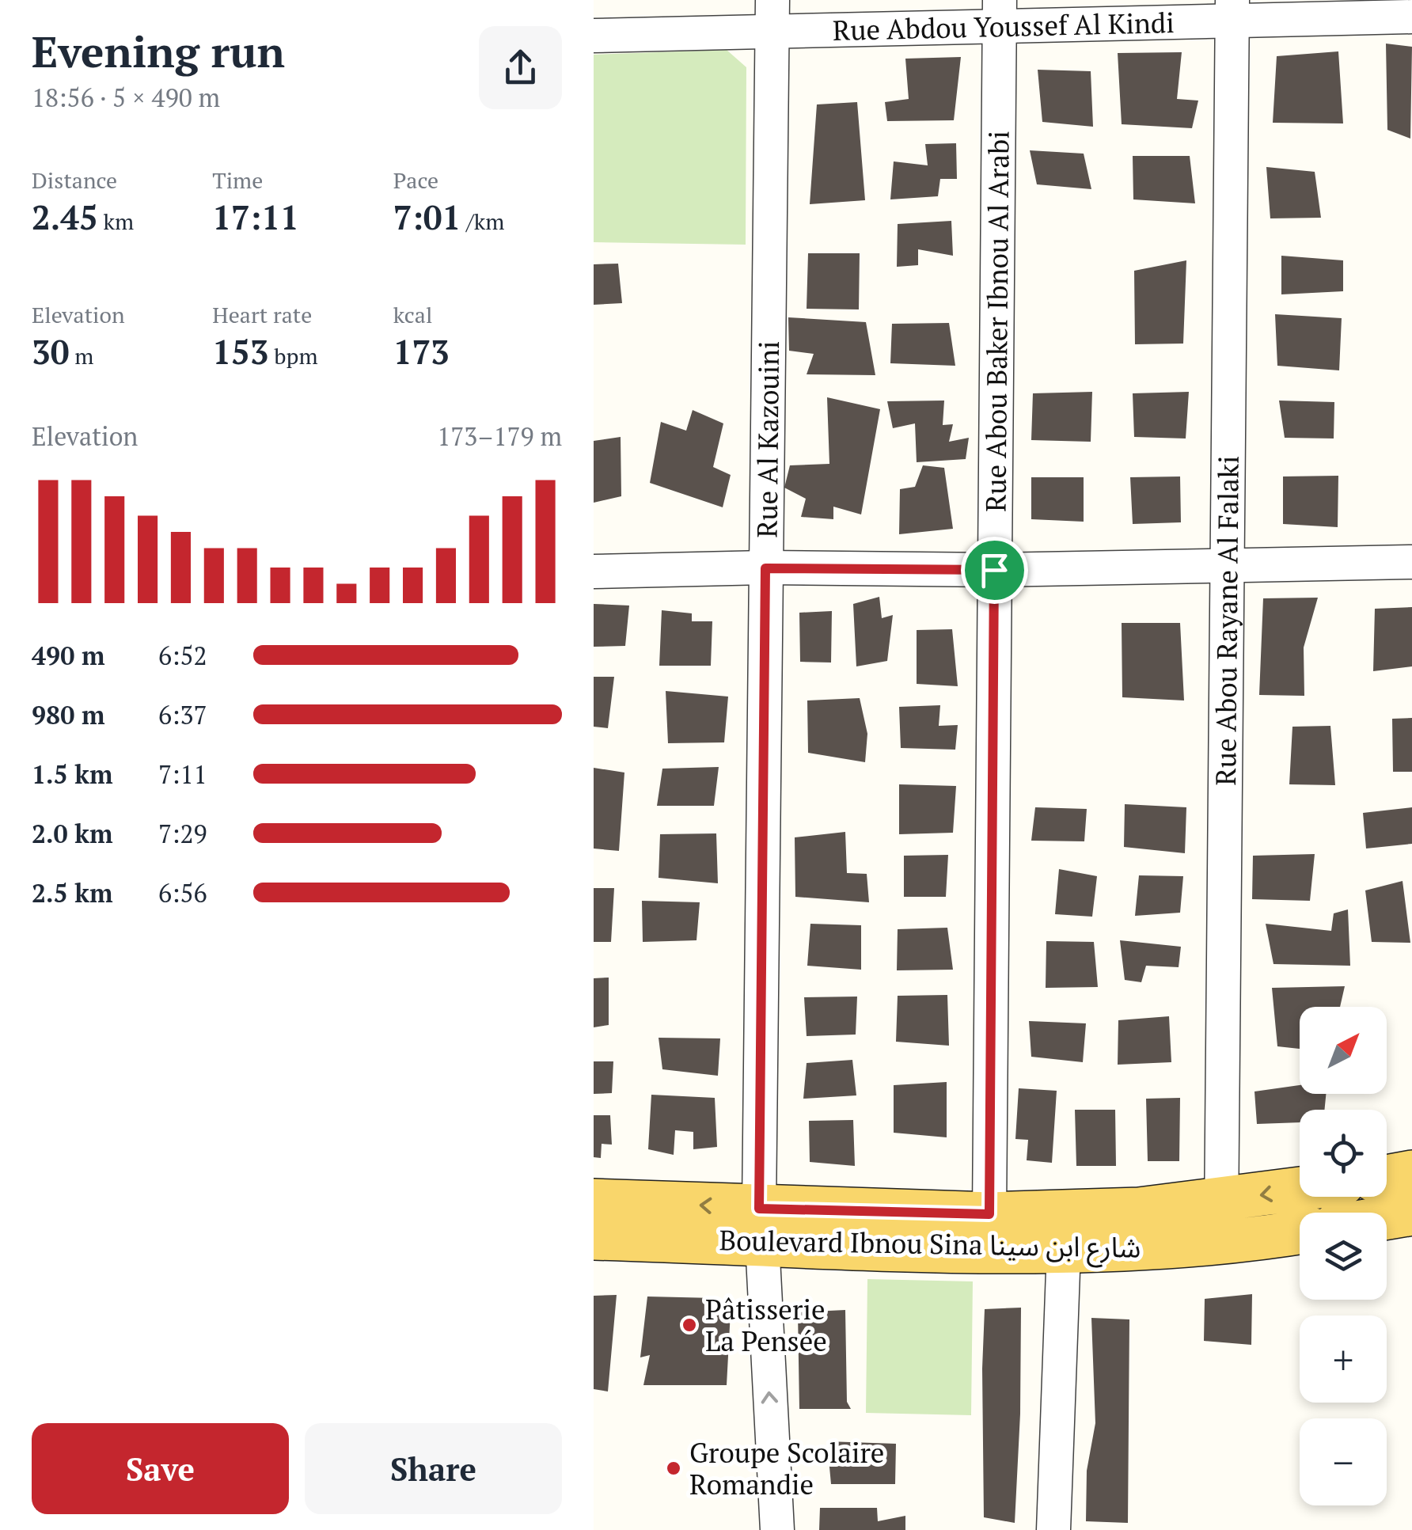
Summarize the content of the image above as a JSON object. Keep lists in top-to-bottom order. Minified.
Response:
{"streets":{"main road":["Boulevard Ibnou Sina شارع ابن سينا"],"street":["Rue Abdou Youssef Al Kindi","Rue Abou Baker Ibnou Al Arabi","Rue Al Kazouini","Rue Abou Rayane Al Falaki"]},"crossings":[["Rue Abdou Youssef Al Kindi","Rue Abou Baker Ibnou Al Arabi"],["Rue Abdou Youssef Al Kindi","Rue Al Kazouini"],["Rue Abdou Youssef Al Kindi","Rue Abou Rayane Al Falaki"],["Rue Abou Baker Ibnou Al Arabi","Boulevard Ibnou Sina شارع ابن سينا"],["Rue Al Kazouini","Boulevard Ibnou Sina شارع ابن سينا"],["Rue Abou Rayane Al Falaki","Boulevard Ibnou Sina شارع ابن سينا"]],"places":["Pâtisserie La Pensée","Groupe Scolaire Romandie"],"north":"top right","page":{"heading":["Evening run","18:56 · 5 × 490 m"],"stats":[["Distance","2.45 km"],["Time","17:11"],["Pace","7:01 /km"],["Elevation","30 m"],["Heart rate","153 bpm"],["kcal","173"]],"chart":["Elevation","173–179 m"],"list":[{"name":"490 m","note":"6:52"},{"name":"980 m","note":"6:37"},{"name":"1.5 km","note":"7:11"},{"name":"2.0 km","note":"7:29"},{"name":"2.5 km","note":"6:56"}],"map_buttons":["+","−"],"buttons":["Save","Share"]}}
